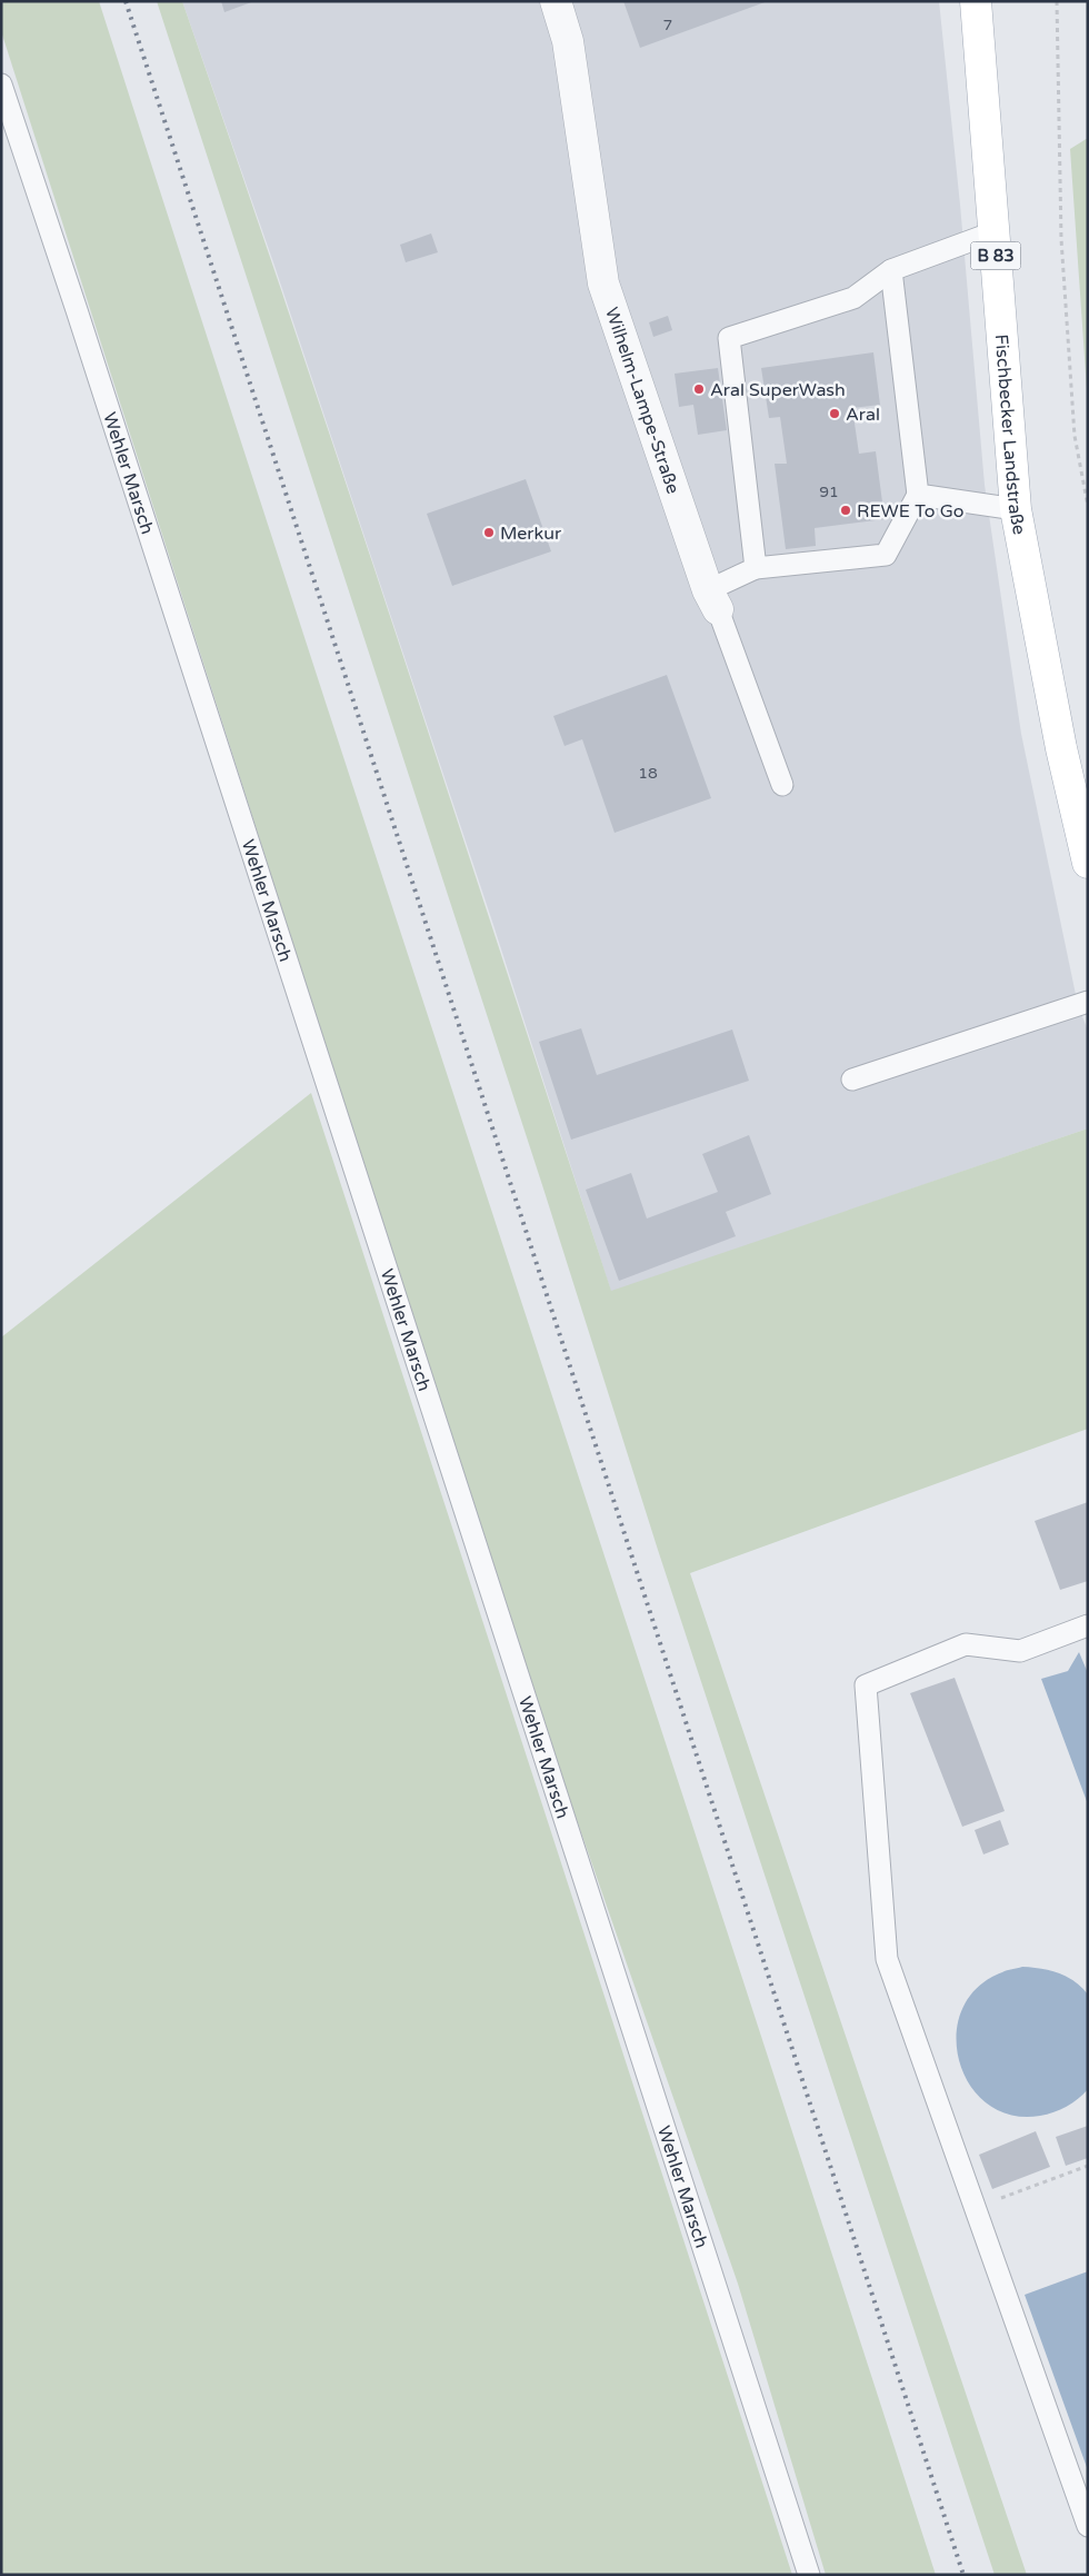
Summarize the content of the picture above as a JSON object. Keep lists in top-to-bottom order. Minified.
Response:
{"streets":{"main road":["B 83","Fischbecker Landstraße"],"street":["Wilhelm-Lampe-Straße"],"lane":["Wehler Marsch"]},"places":["Aral SuperWash","Aral","REWE To Go","Merkur"],"house_numbers":["7","91","18"]}
